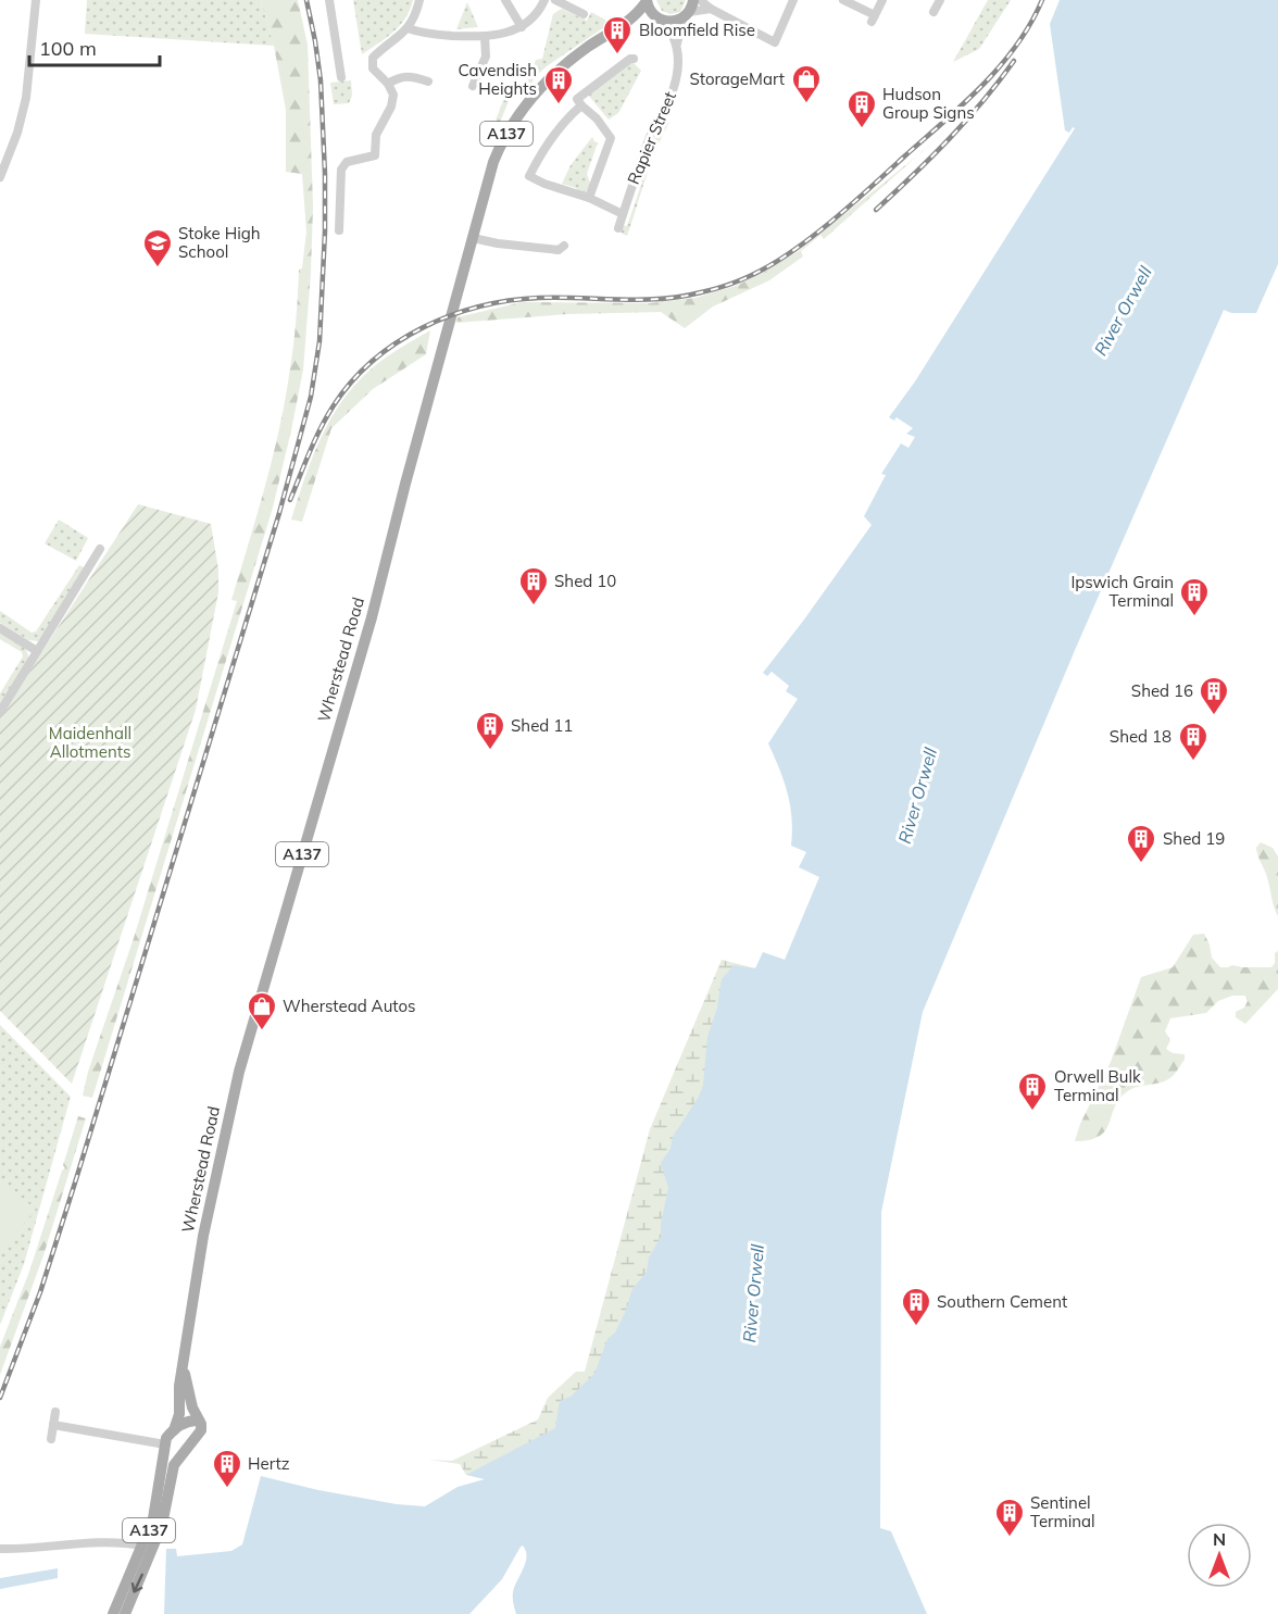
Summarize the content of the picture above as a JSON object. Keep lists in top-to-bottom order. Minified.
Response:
{"streets":{"main road":["A137","Wherstead Road"],"street":["Rapier Street"]},"crossings":[["A137","Rapier Street"],["A137","Wherstead Road"],["Rapier Street","Wherstead Road"]],"water":["River Orwell"],"parks":["Maidenhall Allotments"],"places":{"building":["Bloomfield Rise","Cavendish Heights","Hudson Group Signs","Shed 10","Ipswich Grain Terminal","Shed 16","Shed 11","Shed 18","Shed 19","Orwell Bulk Terminal","Southern Cement","Hertz","Sentinel Terminal"],"shop":["StorageMart","Wherstead Autos"],"school or university":["Stoke High School"]},"scale_bar":"100 m","north":"top"}
